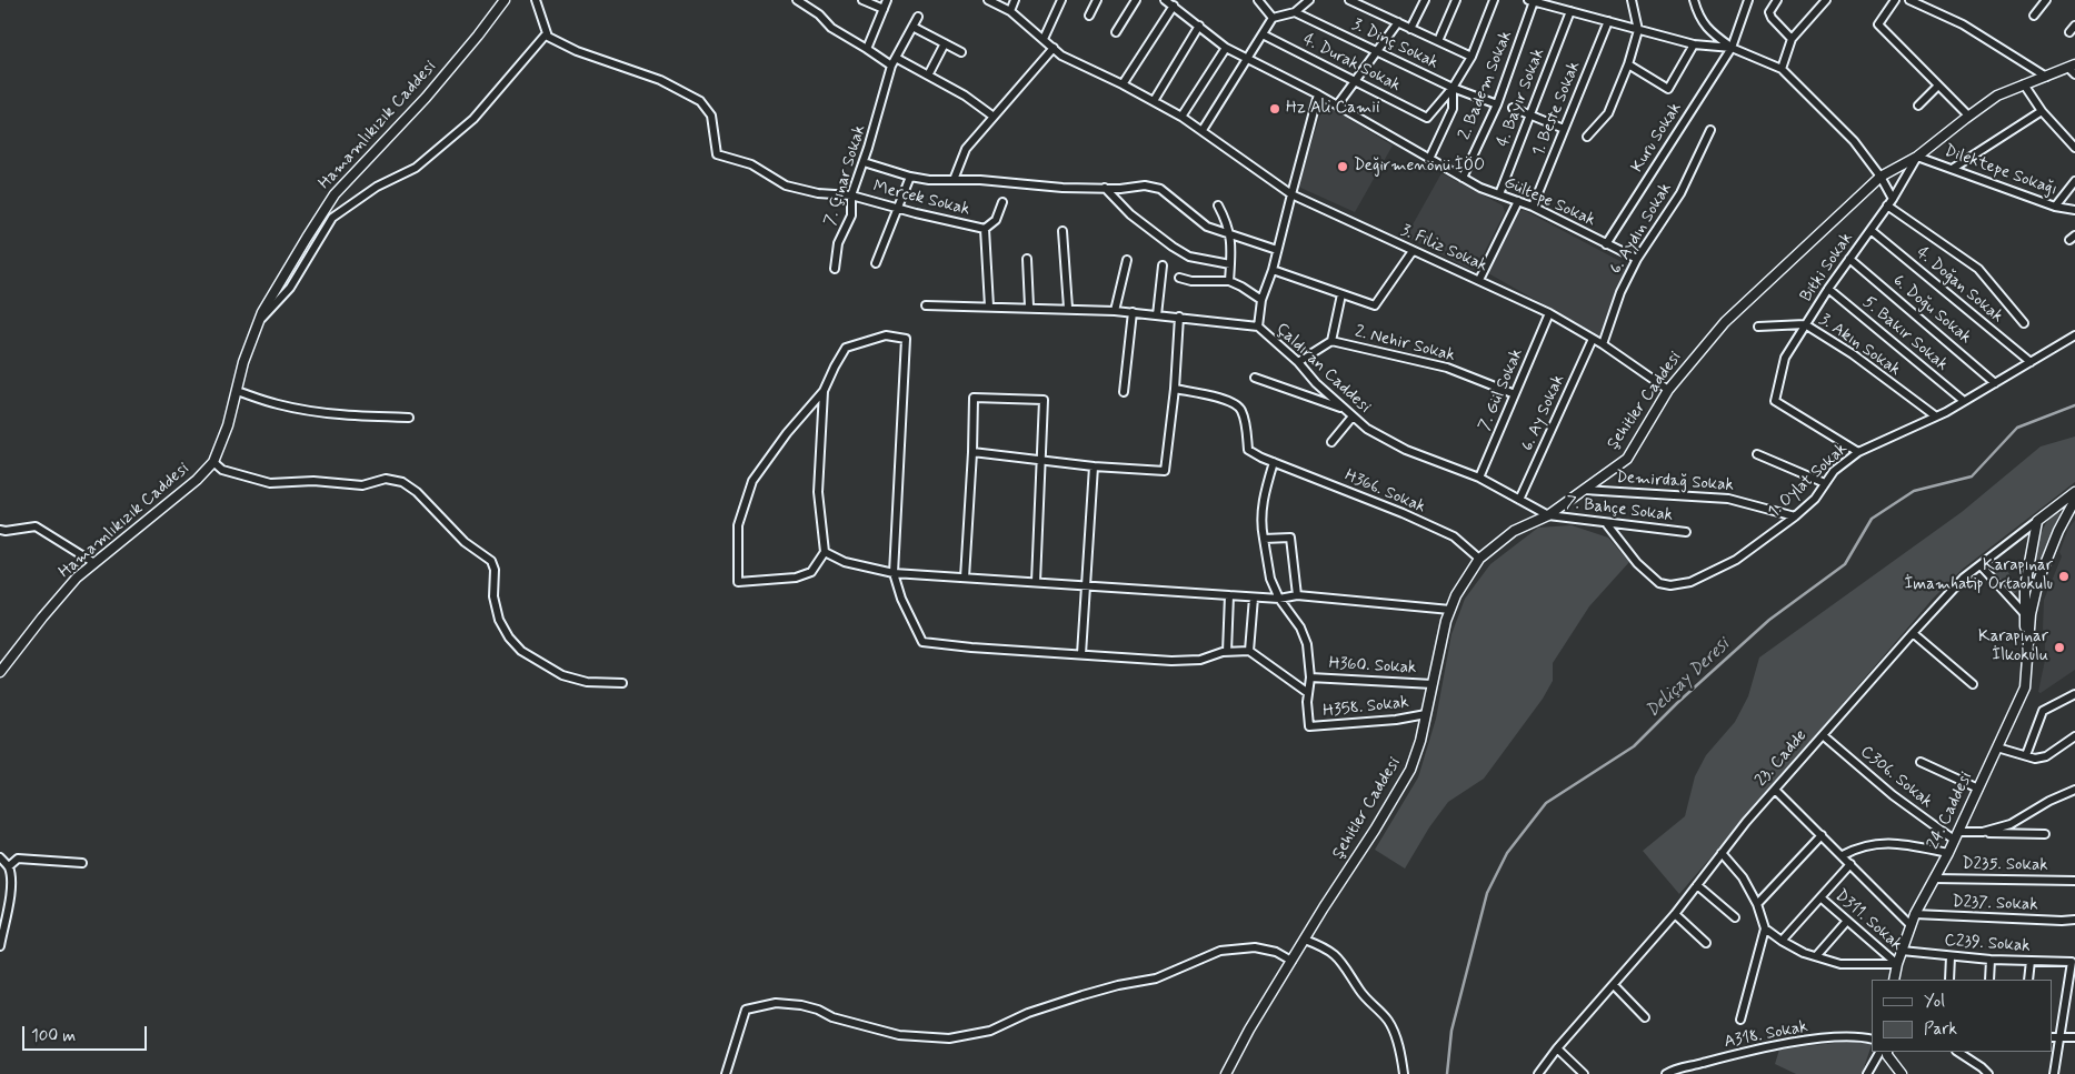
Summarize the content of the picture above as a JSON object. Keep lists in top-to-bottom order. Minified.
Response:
{"streets":{"street":["3. Dinç Sokak","4. Durak Sokak","2. Badem Sokak","4. Bayır Sokak","1. Beste Sokak","Hamamlıkızık Caddesi","Kuru Sokak","Dilektepe Sokağı","7. Çınar Sokak","Mercek Sokak","Gültepe Sokak","6. Aydın Sokak","3. Filiz Sokak","Bitki Sokak","4. Doğan Sokak","6. Doğu Sokak","5. Bakır Sokak","2. Nehir Sokak","3. Akın Sokak","Çaldıran Caddesi","7. Gül Sokak","Şehitler Caddesi","6. Ay Sokak","1. Oylat Sokak","Demirdağ Sokak","H366. Sokak","7. Bahçe Sokak","H360. Sokak","H358. Sokak","23. Cadde","C306. Sokak","24. Caddesi","D235. Sokak","D237. Sokak","D311. Sokak","C239. Sokak","A318. Sokak"]},"crossings":[["3. Dinç Sokak","4. Durak Sokak"],["3. Dinç Sokak","2. Badem Sokak"],["2. Badem Sokak","Gültepe Sokak"],["4. Bayır Sokak","Gültepe Sokak"],["1. Beste Sokak","Gültepe Sokak"],["Kuru Sokak","Gültepe Sokak"],["Dilektepe Sokağı","Bitki Sokak"],["Dilektepe Sokağı","Şehitler Caddesi"],["7. Çınar Sokak","Mercek Sokak"],["Gültepe Sokak","6. Aydın Sokak"],["6. Aydın Sokak","3. Filiz Sokak"],["3. Filiz Sokak","7. Gül Sokak"],["3. Filiz Sokak","Şehitler Caddesi"],["3. Filiz Sokak","6. Ay Sokak"],["Bitki Sokak","4. Doğan Sokak"],["Bitki Sokak","6. Doğu Sokak"],["Bitki Sokak","5. Bakır Sokak"],["Bitki Sokak","3. Akın Sokak"],["Bitki Sokak","Şehitler Caddesi"],["Bitki Sokak","1. Oylat Sokak"],["4. Doğan Sokak","1. Oylat Sokak"],["6. Doğu Sokak","1. Oylat Sokak"],["5. Bakır Sokak","1. Oylat Sokak"],["2. Nehir Sokak","7. Gül Sokak"],["3. Akın Sokak","1. Oylat Sokak"],["Çaldıran Caddesi","7. Gül Sokak"],["Çaldıran Caddesi","Şehitler Caddesi"],["Çaldıran Caddesi","6. Ay Sokak"],["Çaldıran Caddesi","7. Bahçe Sokak"],["Şehitler Caddesi","Demirdağ Sokak"],["Şehitler Caddesi","H366. Sokak"],["Şehitler Caddesi","7. Bahçe Sokak"],["Şehitler Caddesi","H360. Sokak"],["Şehitler Caddesi","H358. Sokak"],["1. Oylat Sokak","Demirdağ Sokak"],["1. Oylat Sokak","7. Bahçe Sokak"],["23. Cadde","C306. Sokak"],["C306. Sokak","24. Caddesi"],["24. Caddesi","D235. Sokak"],["24. Caddesi","D237. Sokak"],["24. Caddesi","D311. Sokak"],["24. Caddesi","C239. Sokak"]],"water":["Deliçay Deresi"],"places":["Hz Ali Camii","Değirmenönü İÖO","Karapınar İmamhatip Ortaokulu","Karapınar İlkokulu"],"legend":["Yol","Park"],"scale_bar":"100 m"}
